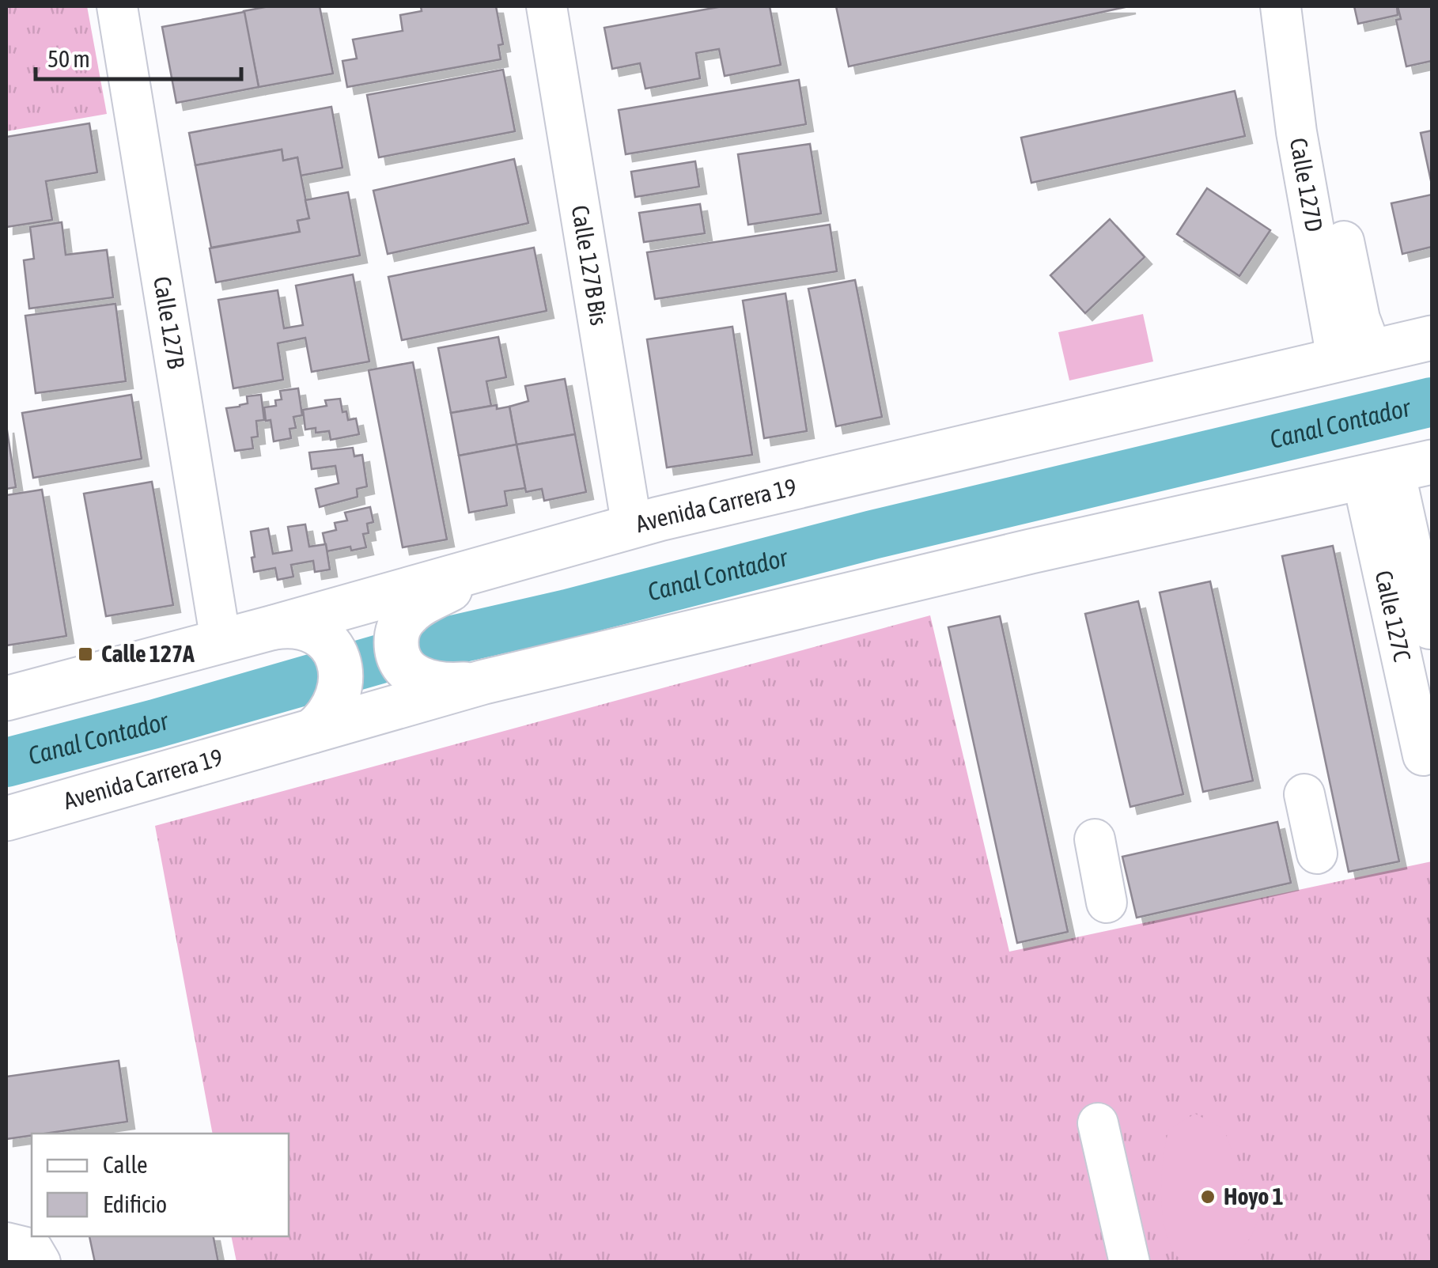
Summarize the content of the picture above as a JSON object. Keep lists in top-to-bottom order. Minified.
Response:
{"streets":{"main road":["Avenida Carrera 19"],"street":["Calle 127D","Calle 127B Bis","Calle 127B","Calle 127C"]},"crossings":[["Calle 127D","Avenida Carrera 19"],["Calle 127B Bis","Avenida Carrera 19"],["Calle 127B","Avenida Carrera 19"],["Avenida Carrera 19","Calle 127C"]],"water":["Canal Contador"],"places":{"transit":["Calle 127A"],"other":["Hoyo 1"]},"legend":["Calle","Edificio"],"scale_bar":"50 m"}
